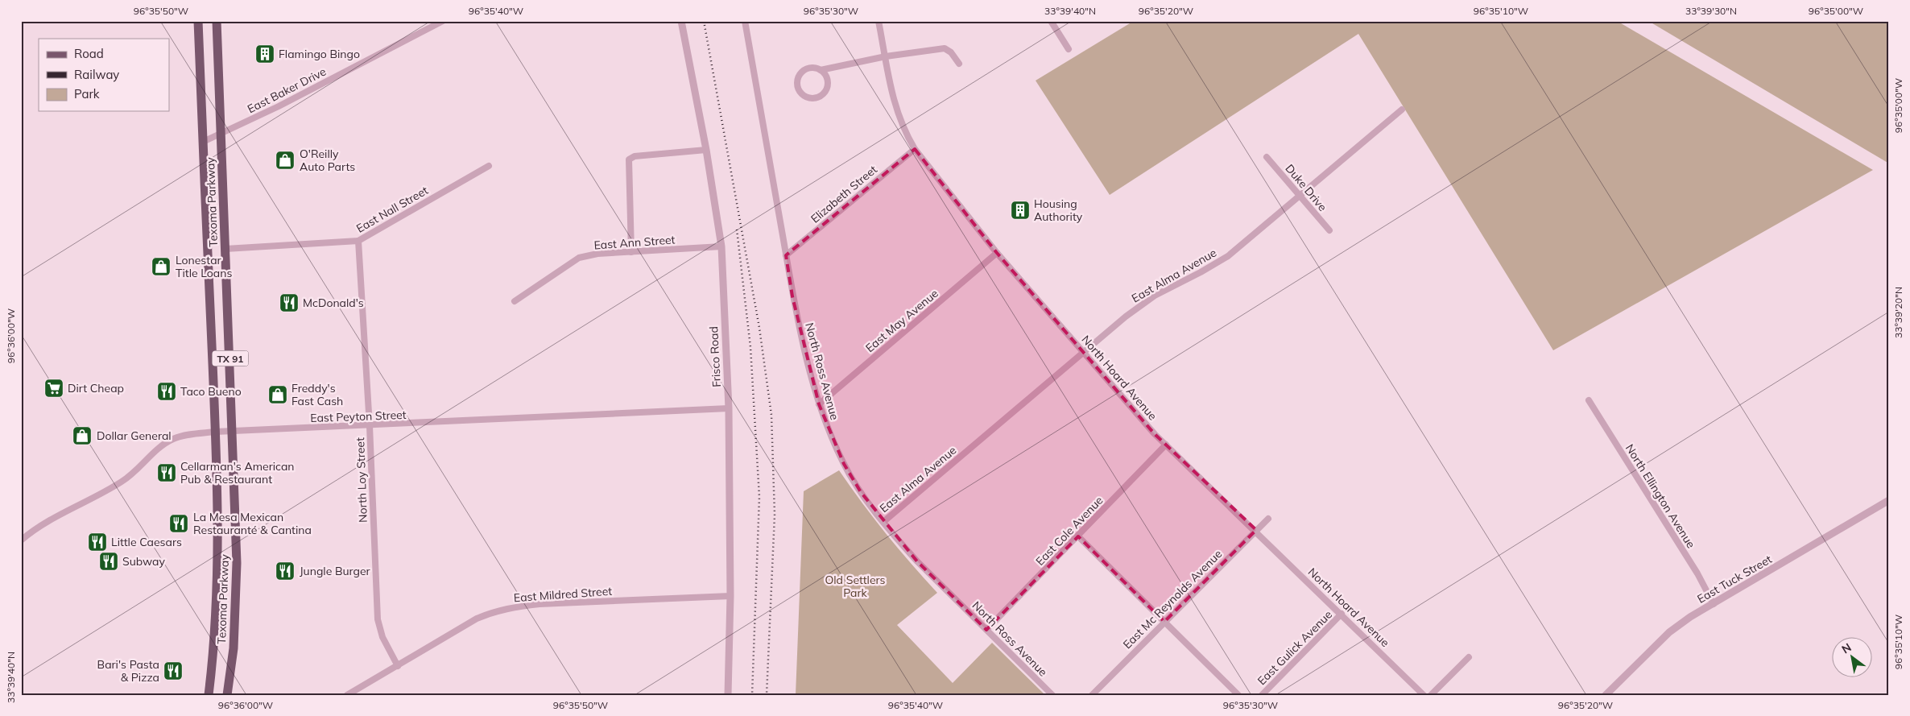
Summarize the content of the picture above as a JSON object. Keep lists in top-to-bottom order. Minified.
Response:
{"streets":{"main road":["Texoma Parkway","TX 91"],"street":["East Baker Drive","Duke Drive","Elizabeth Street","East Nall Street","East Ann Street","East Alma Avenue","East May Avenue","Frisco Road","North Ross Avenue","North Hoard Avenue","East Peyton Street","North Loy Street","North Ellington Avenue","East Cole Avenue","East Tuck Street","East Mildred Street","East Mc Reynolds Avenue","East Gulick Avenue"]},"crossings":[["East Baker Drive","Texoma Parkway"],["Duke Drive","East Alma Avenue"],["Elizabeth Street","North Ross Avenue"],["Elizabeth Street","North Hoard Avenue"],["Texoma Parkway","East Nall Street"],["Texoma Parkway","East Peyton Street"],["East Nall Street","North Loy Street"],["East Ann Street","Frisco Road"],["East Alma Avenue","North Ross Avenue"],["East Alma Avenue","North Hoard Avenue"],["East May Avenue","North Ross Avenue"],["East May Avenue","North Hoard Avenue"],["Frisco Road","East Peyton Street"],["Frisco Road","East Mildred Street"],["North Ross Avenue","East Cole Avenue"],["North Hoard Avenue","East Cole Avenue"],["North Hoard Avenue","East Mc Reynolds Avenue"],["North Hoard Avenue","East Gulick Avenue"],["East Peyton Street","North Loy Street"],["North Loy Street","East Mildred Street"],["North Ellington Avenue","East Tuck Street"]],"parks":["Old Settlers Park"],"places":{"building":["Flamingo Bingo","Housing Authority"],"shop":["O'Reilly Auto Parts","Lonestar Title Loans","Freddy's Fast Cash","Dollar General"],"restaurant":["McDonald's","Taco Bueno","Cellarman's American Pub & Restaurant","La Mesa Mexican Restauranté & Cantina","Little Caesars","Subway","Jungle Burger","Bari's Pasta & Pizza"],"supermarket":["Dirt Cheap"]},"legend":["Road","Railway","Park"],"north":"top left","coordinates":["96°35'50\"W","96°35'40\"W","96°35'30\"W","33°39'40\"N","96°35'20\"W","96°35'10\"W","33°39'30\"N","96°35'00\"W","33°39'20\"N","96°36'00\"W"]}
